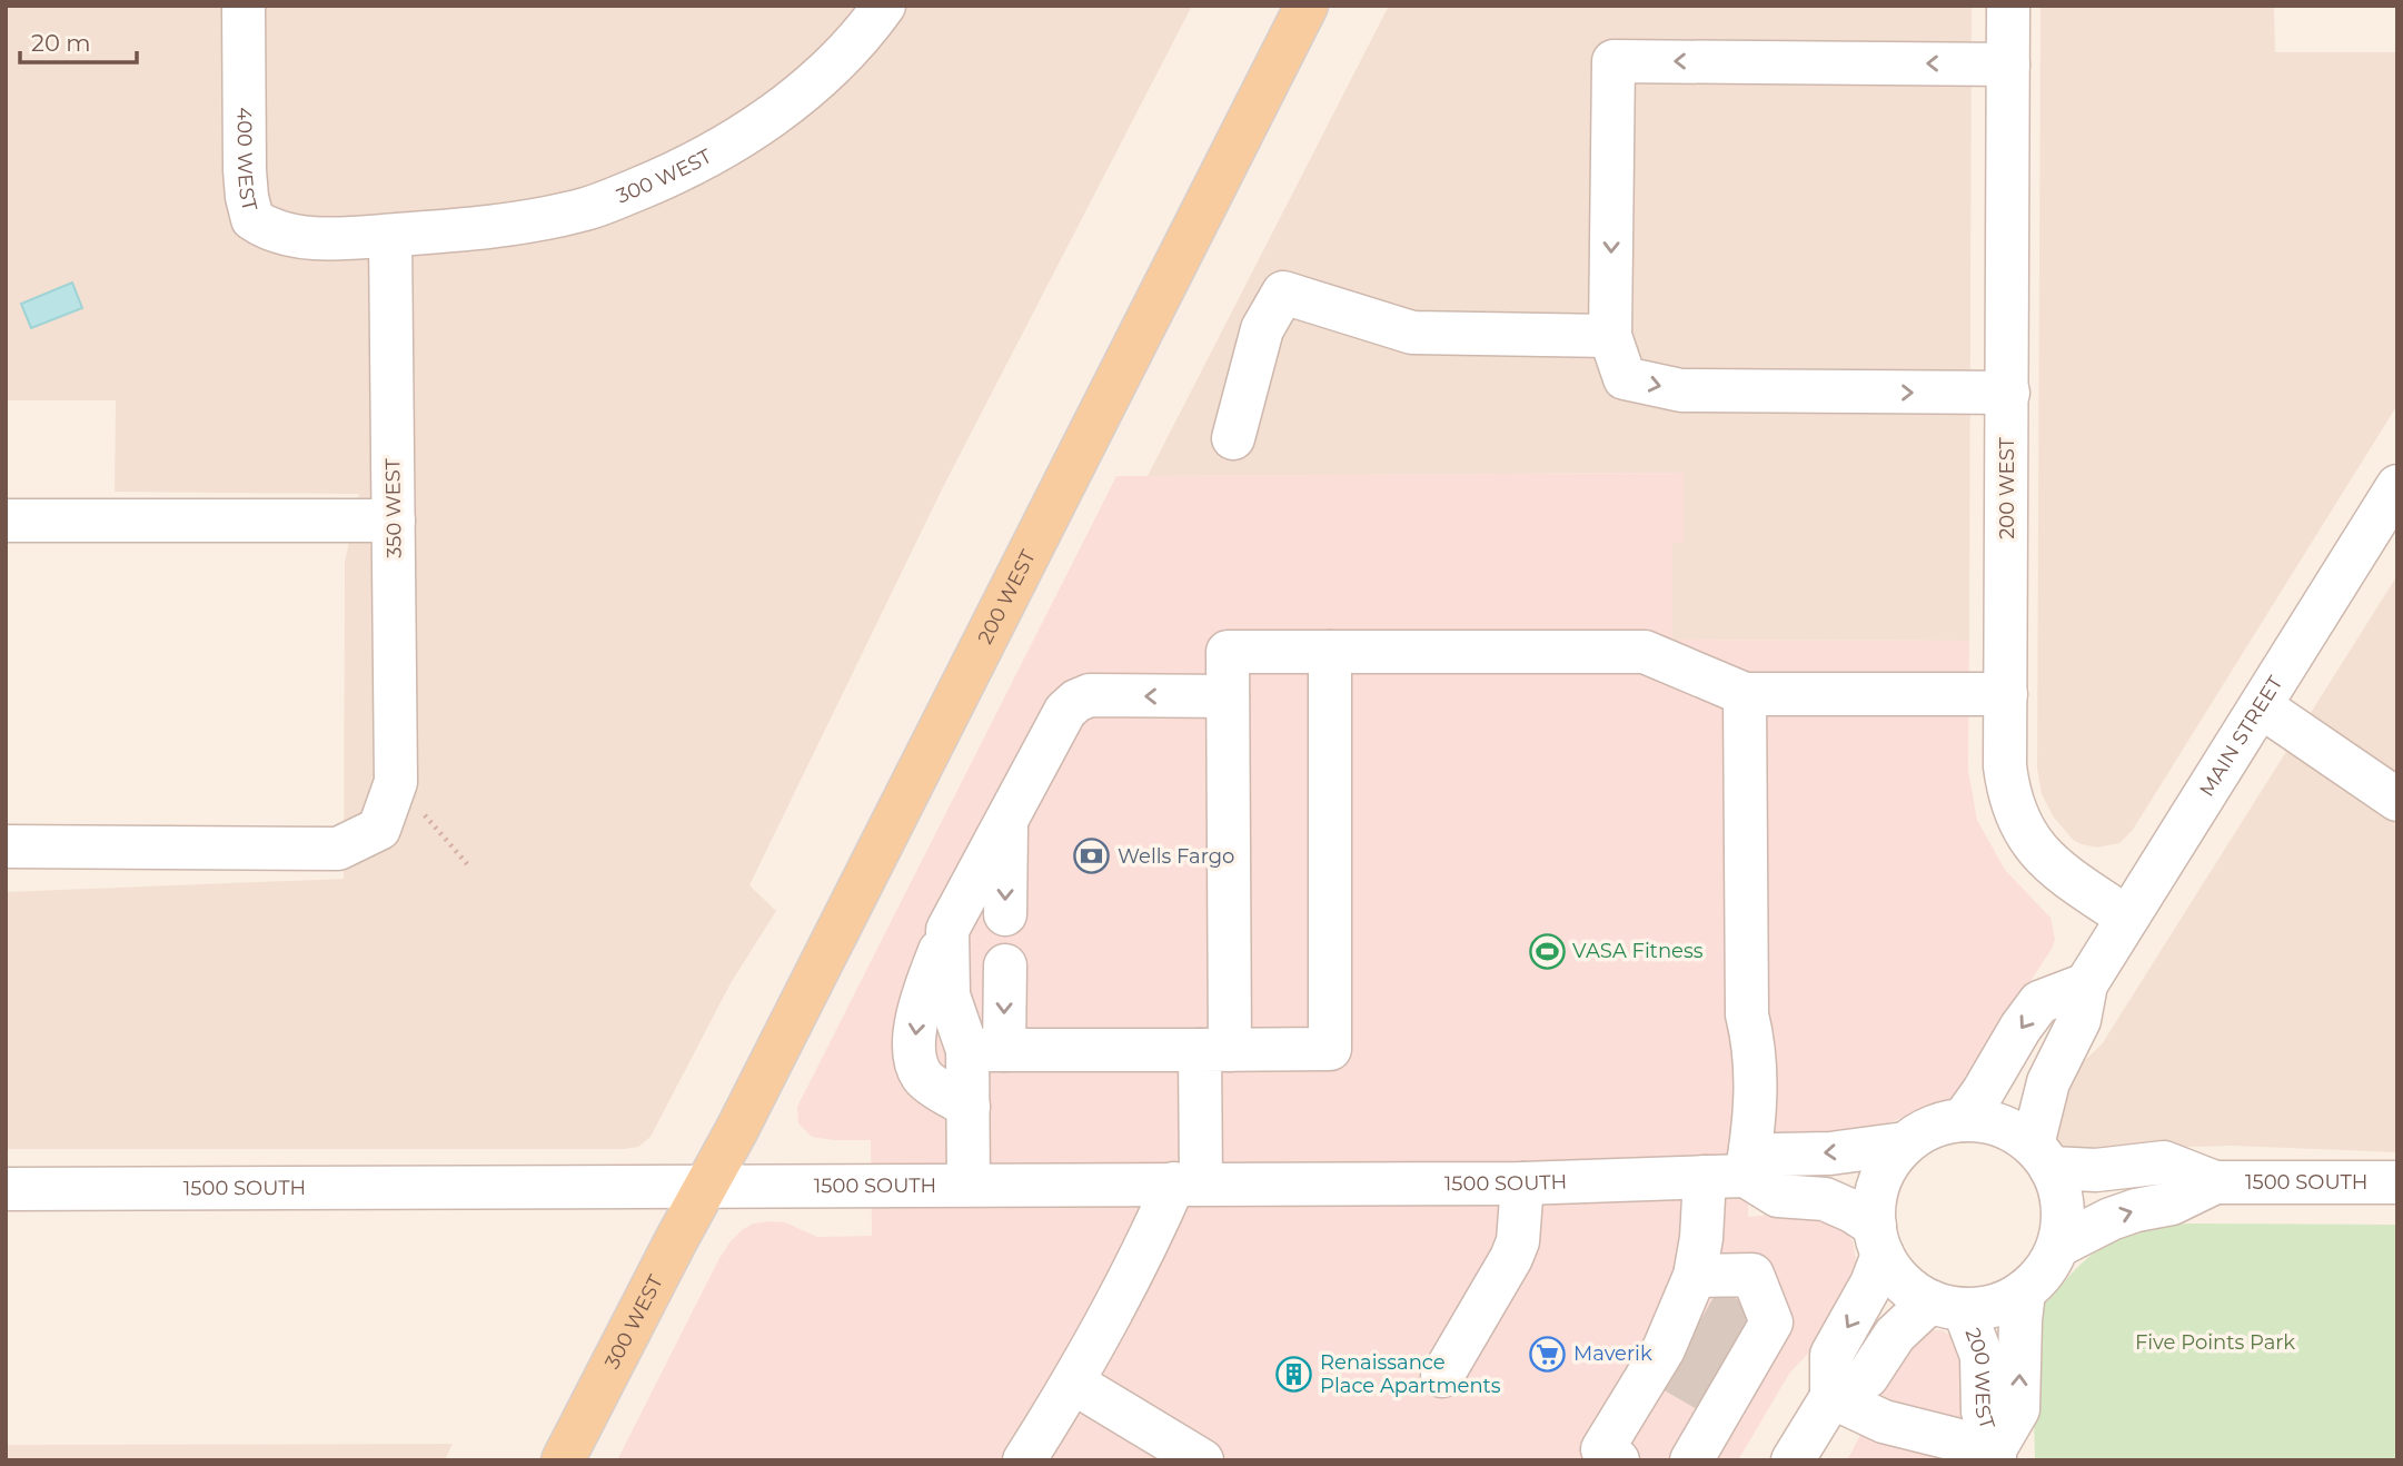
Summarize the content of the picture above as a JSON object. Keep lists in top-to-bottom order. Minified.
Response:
{"streets":{"main road":["300 WEST","200 WEST"],"street":["400 WEST","350 WEST","MAIN STREET","1500 SOUTH"]},"crossings":[["400 WEST","300 WEST"],["400 WEST","350 WEST"],["300 WEST","200 WEST"],["300 WEST","350 WEST"],["300 WEST","1500 SOUTH"],["200 WEST","MAIN STREET"],["200 WEST","1500 SOUTH"],["MAIN STREET","1500 SOUTH"]],"parks":["Five Points Park"],"places":{"bank":["Wells Fargo"],"sports":["VASA Fitness"],"supermarket":["Maverik"],"building":["Renaissance Place Apartments"]},"scale_bar":"20 m"}
